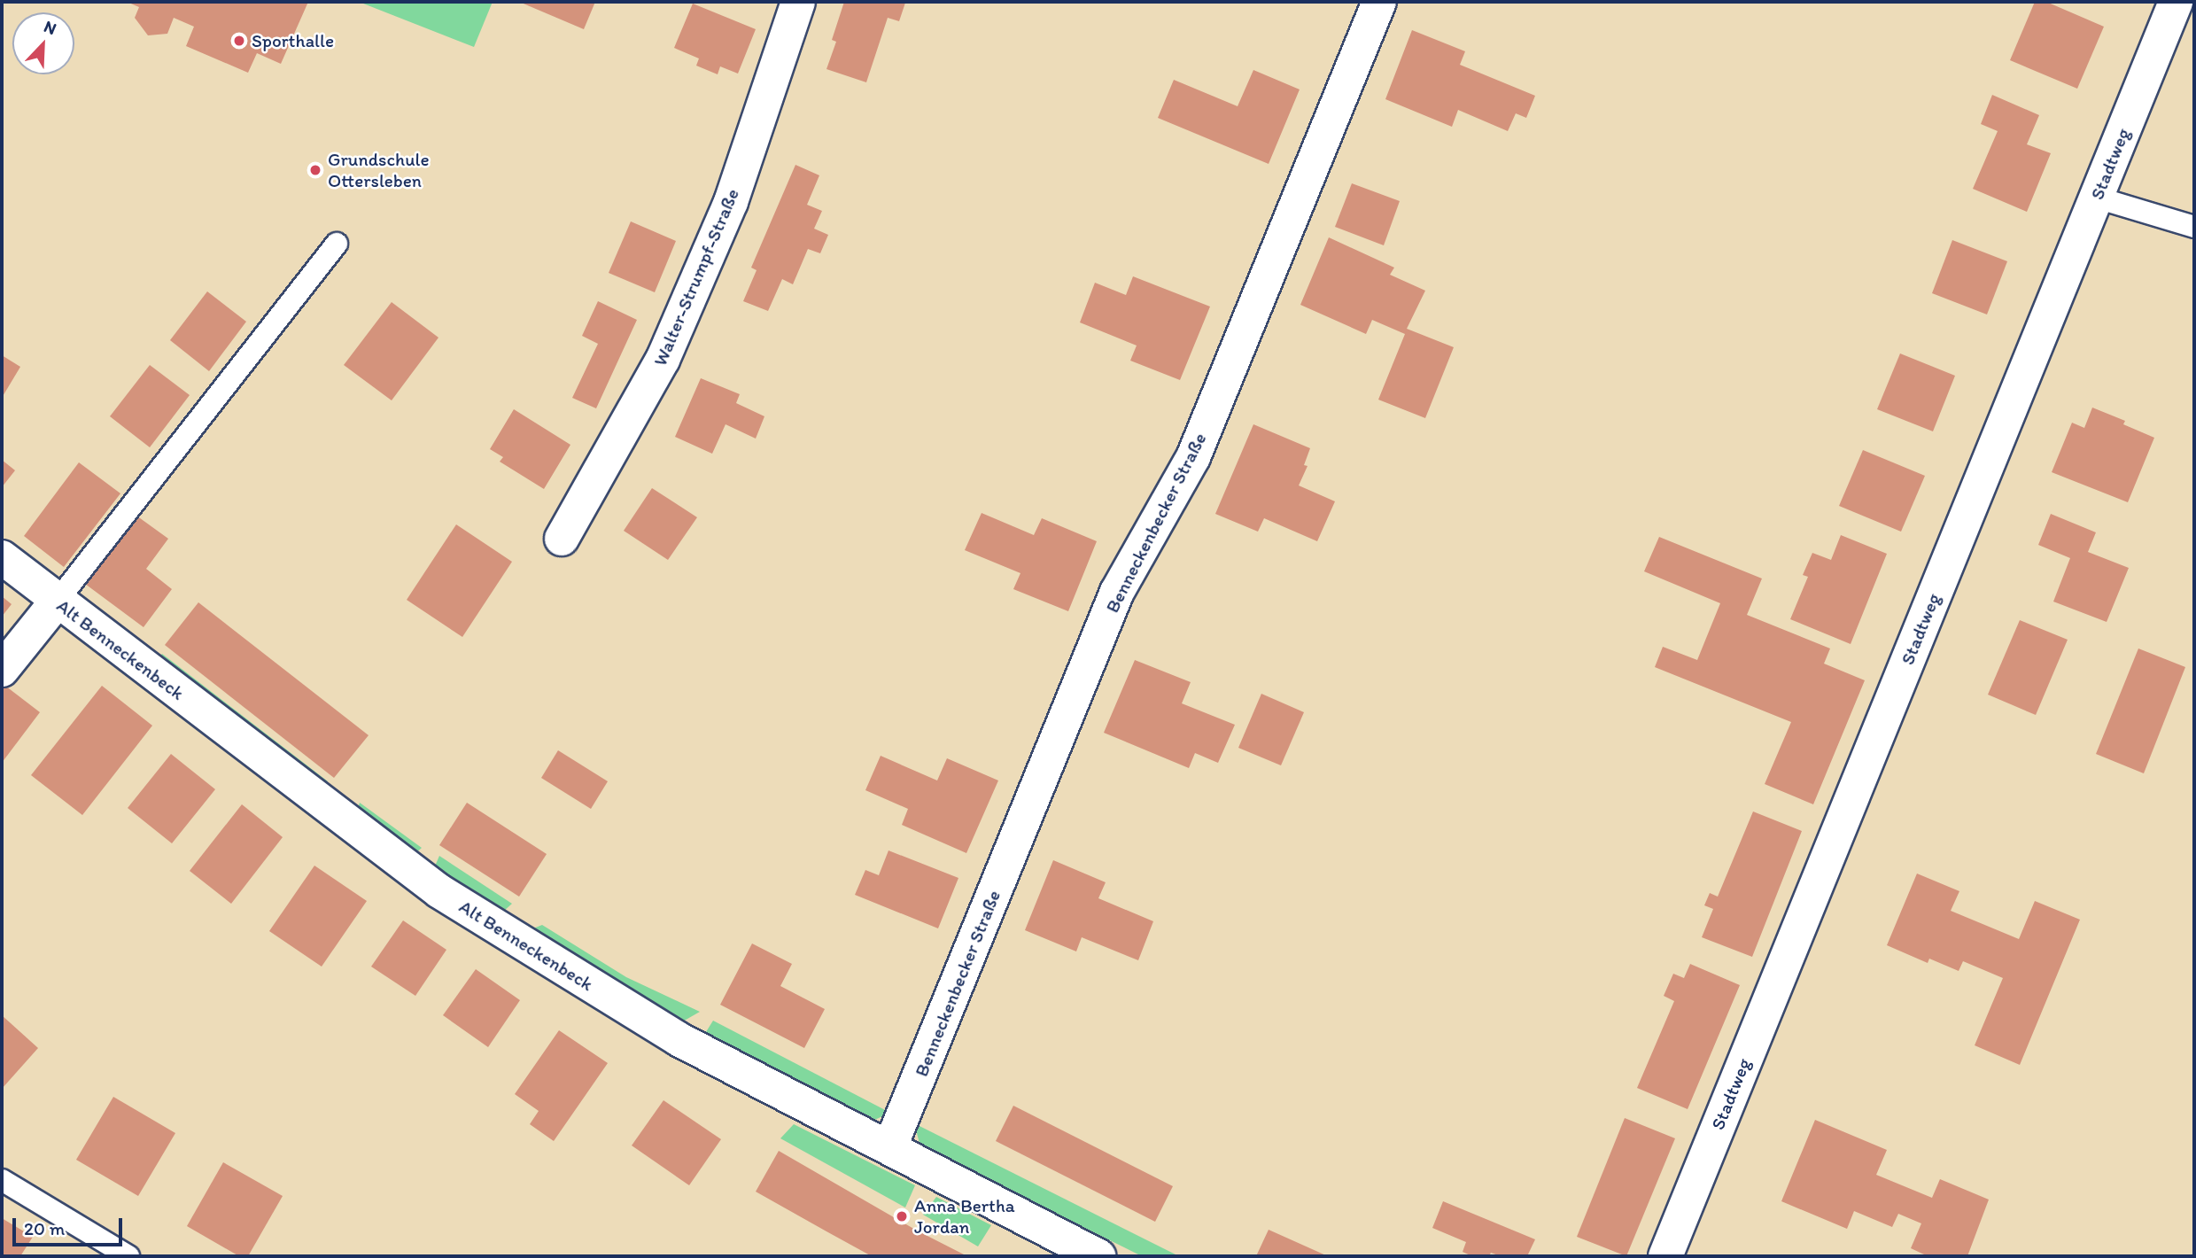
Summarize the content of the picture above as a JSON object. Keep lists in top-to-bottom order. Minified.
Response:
{"streets":{"street":["Stadtweg","Walter-Strumpf-Straße","Benneckenbecker Straße","Alt Benneckenbeck"]},"crossings":[["Benneckenbecker Straße","Alt Benneckenbeck"]],"places":["Sporthalle","Grundschule Ottersleben","Anna Bertha Jordan"],"scale_bar":"20 m","north":"top right"}
